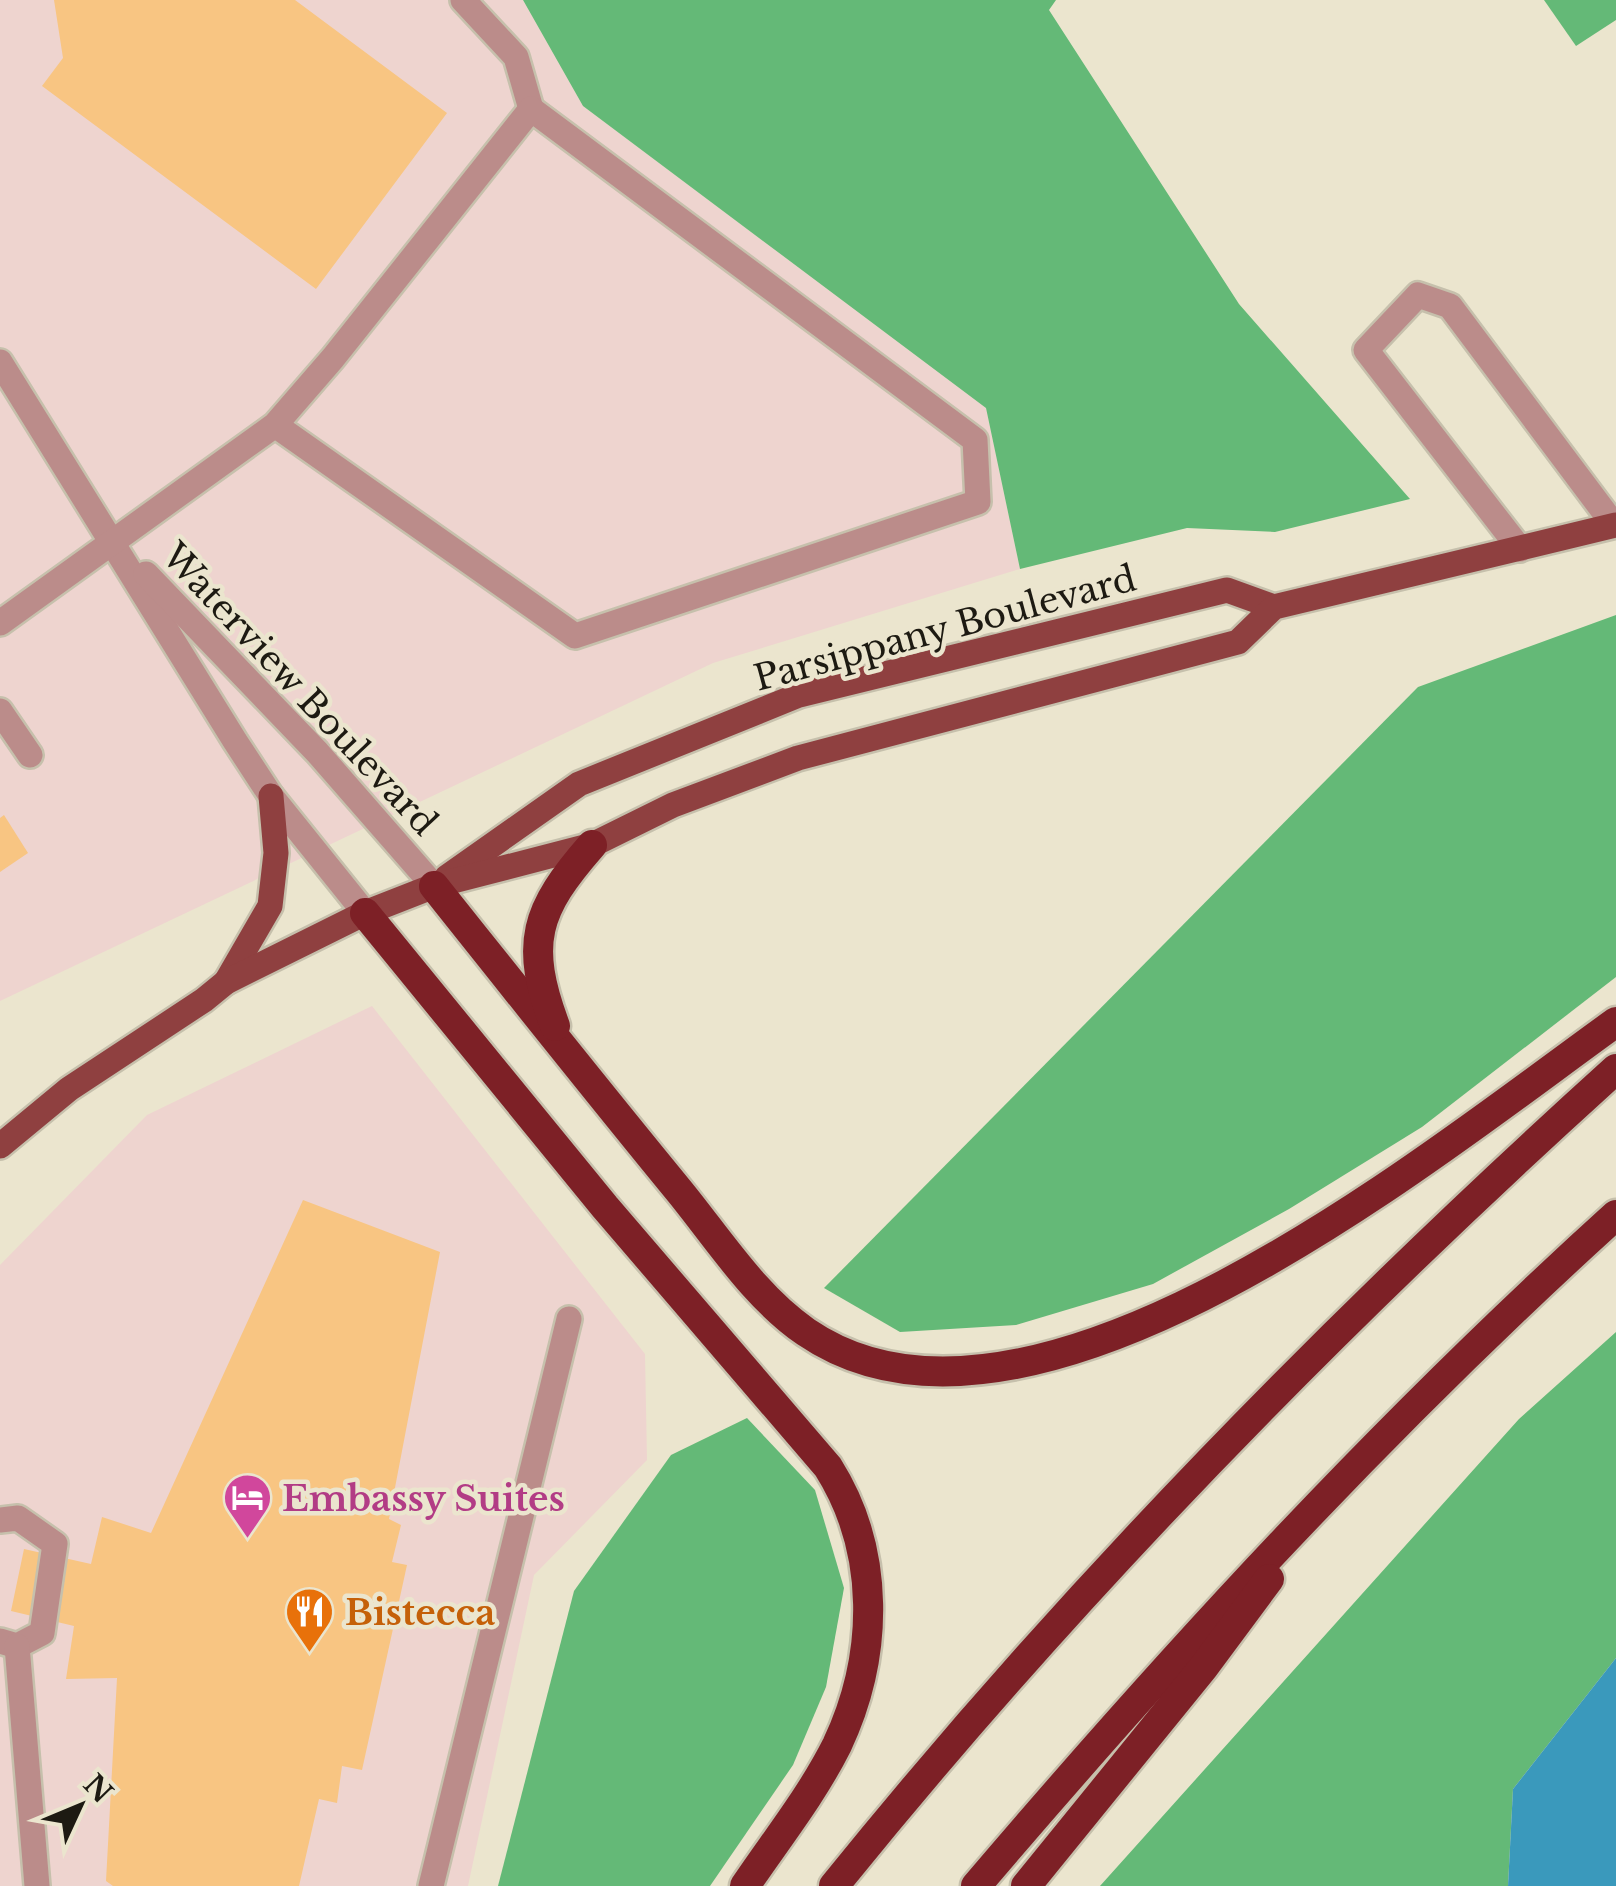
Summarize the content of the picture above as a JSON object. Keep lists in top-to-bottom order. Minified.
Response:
{"streets":{"main road":["Parsippany Boulevard"],"street":["Waterview Boulevard"]},"crossings":[["Parsippany Boulevard","Waterview Boulevard"]],"places":{"hotel":["Embassy Suites"],"restaurant":["Bistecca"]},"north":"top right"}
